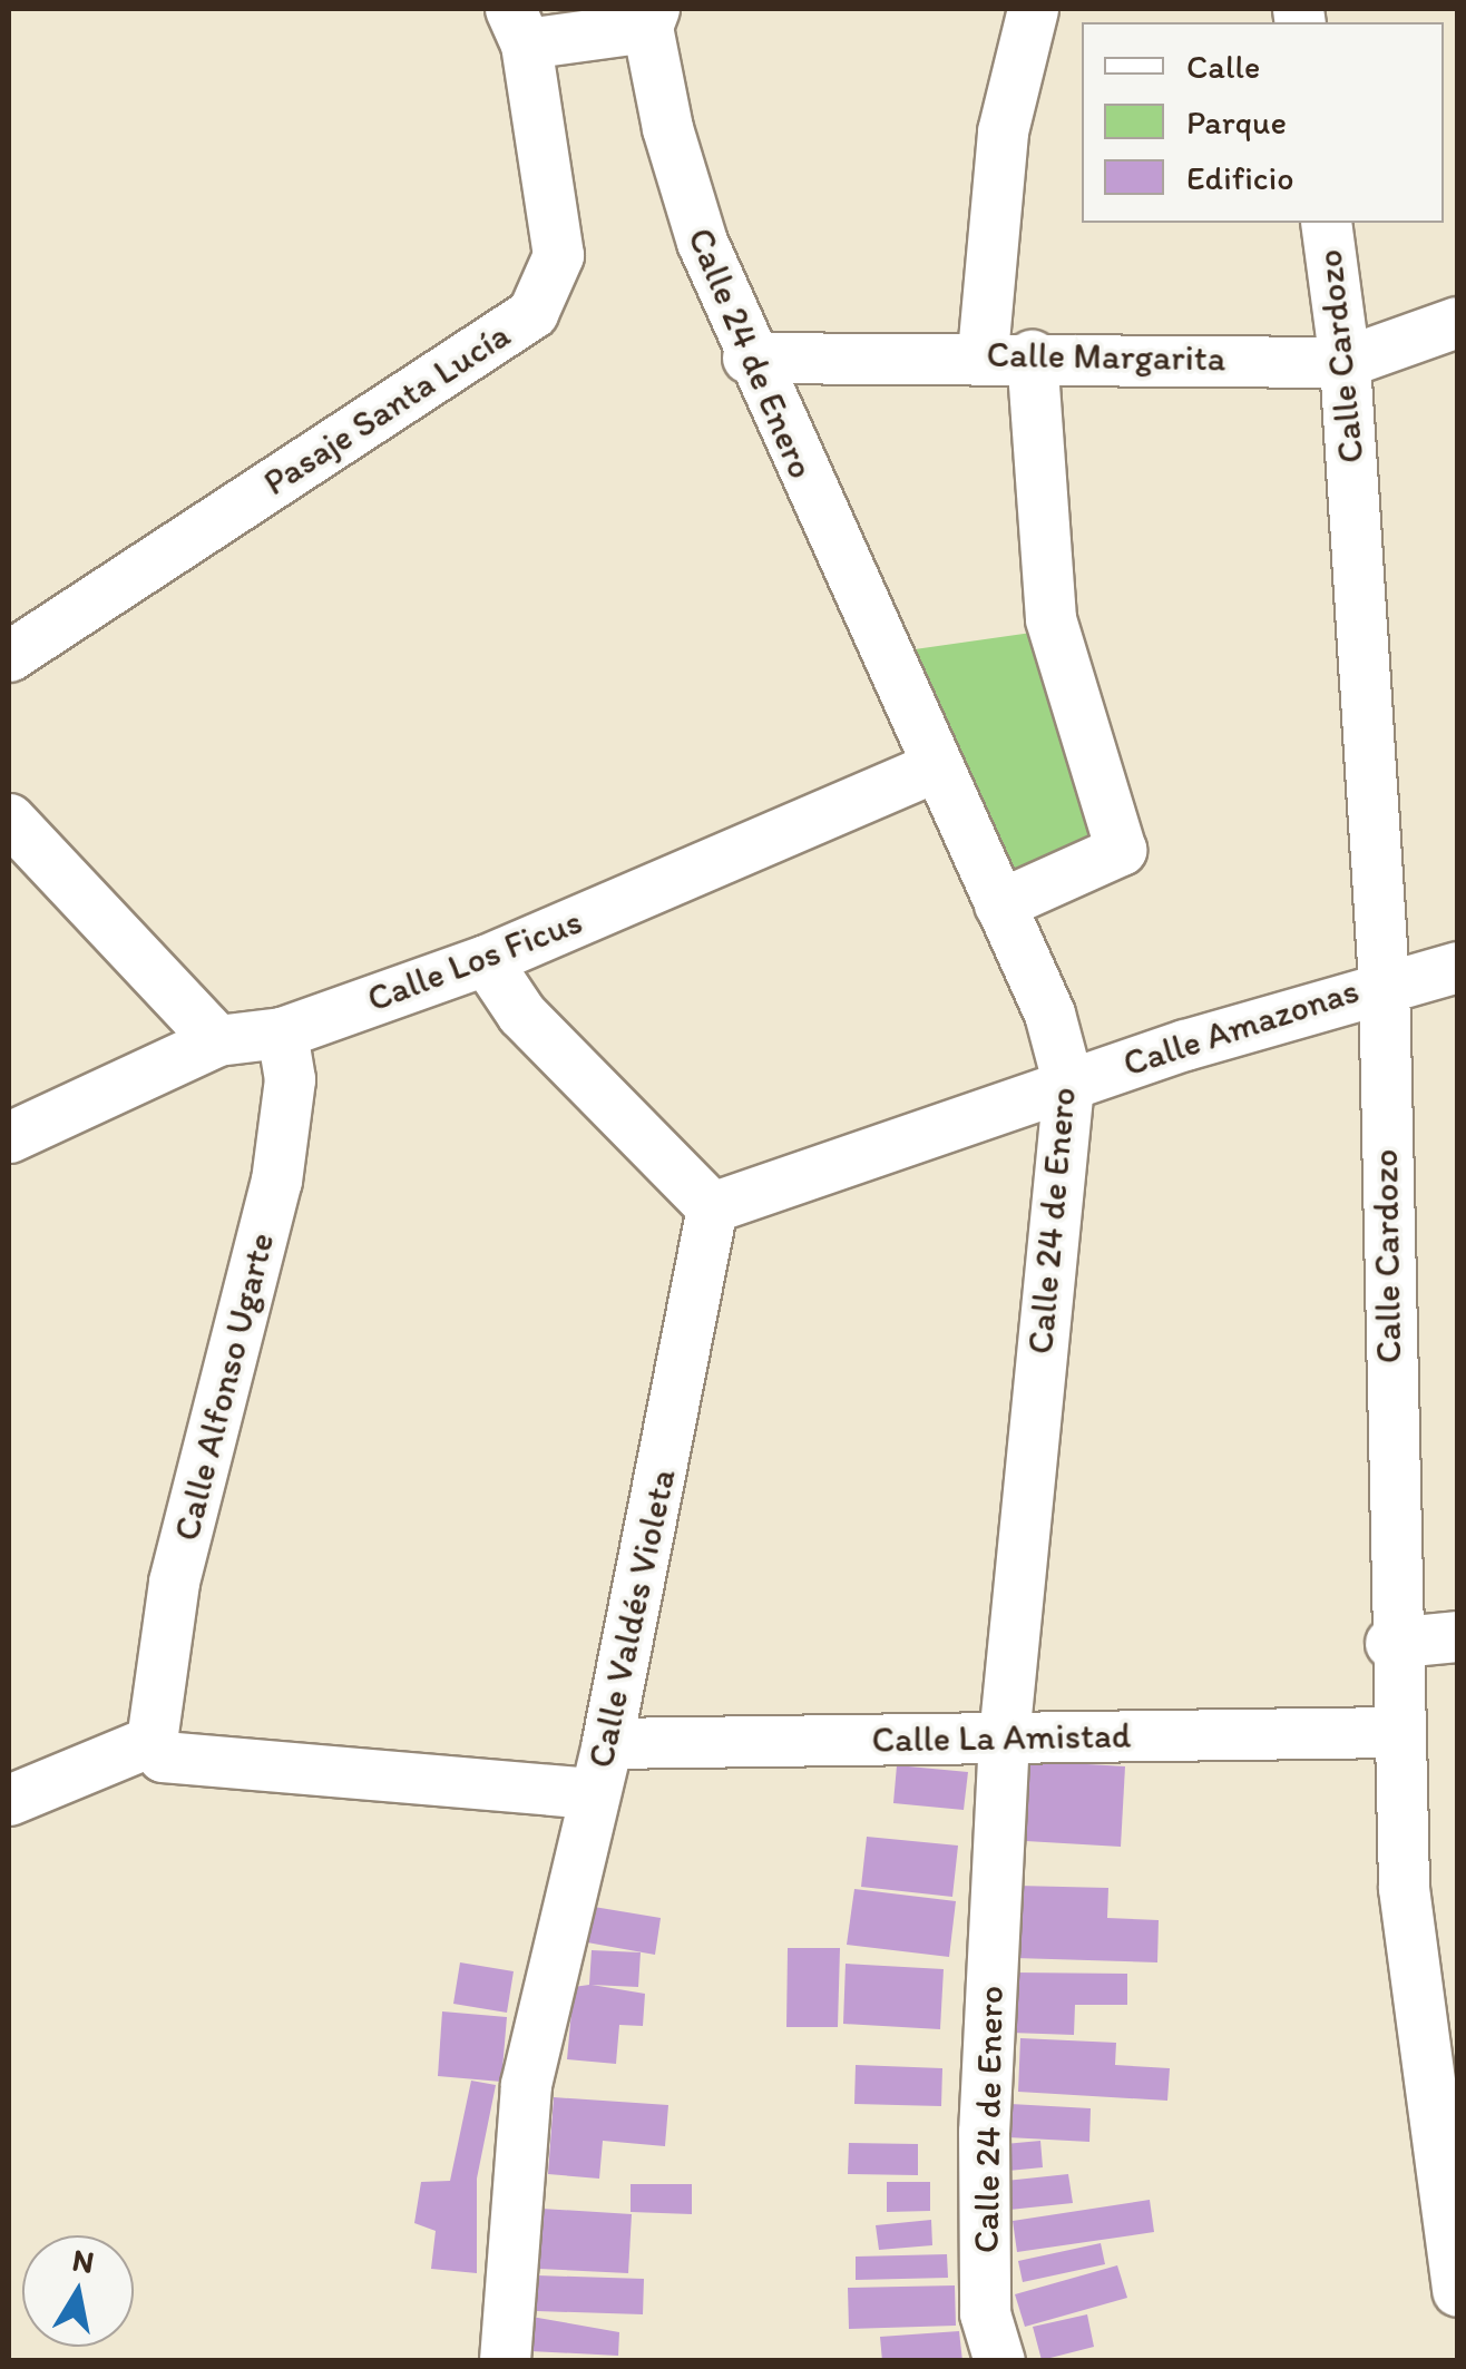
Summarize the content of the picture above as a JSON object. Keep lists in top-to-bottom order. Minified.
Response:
{"streets":{"street":["Calle 24 de Enero","Calle Margarita","Calle Cardozo","Pasaje Santa Lucía","Calle Los Ficus","Calle Amazonas","Calle Alfonso Ugarte","Calle Valdés Violeta","Calle La Amistad"]},"crossings":[["Calle 24 de Enero","Calle Margarita"],["Calle 24 de Enero","Pasaje Santa Lucía"],["Calle 24 de Enero","Calle Los Ficus"],["Calle 24 de Enero","Calle Amazonas"],["Calle 24 de Enero","Calle La Amistad"],["Calle Margarita","Calle Cardozo"],["Calle Cardozo","Calle Amazonas"],["Calle Cardozo","Calle La Amistad"],["Calle Los Ficus","Calle Alfonso Ugarte"],["Calle Amazonas","Calle Valdés Violeta"],["Calle Valdés Violeta","Calle La Amistad"]],"legend":["Calle","Parque","Edificio"],"north":"top"}
